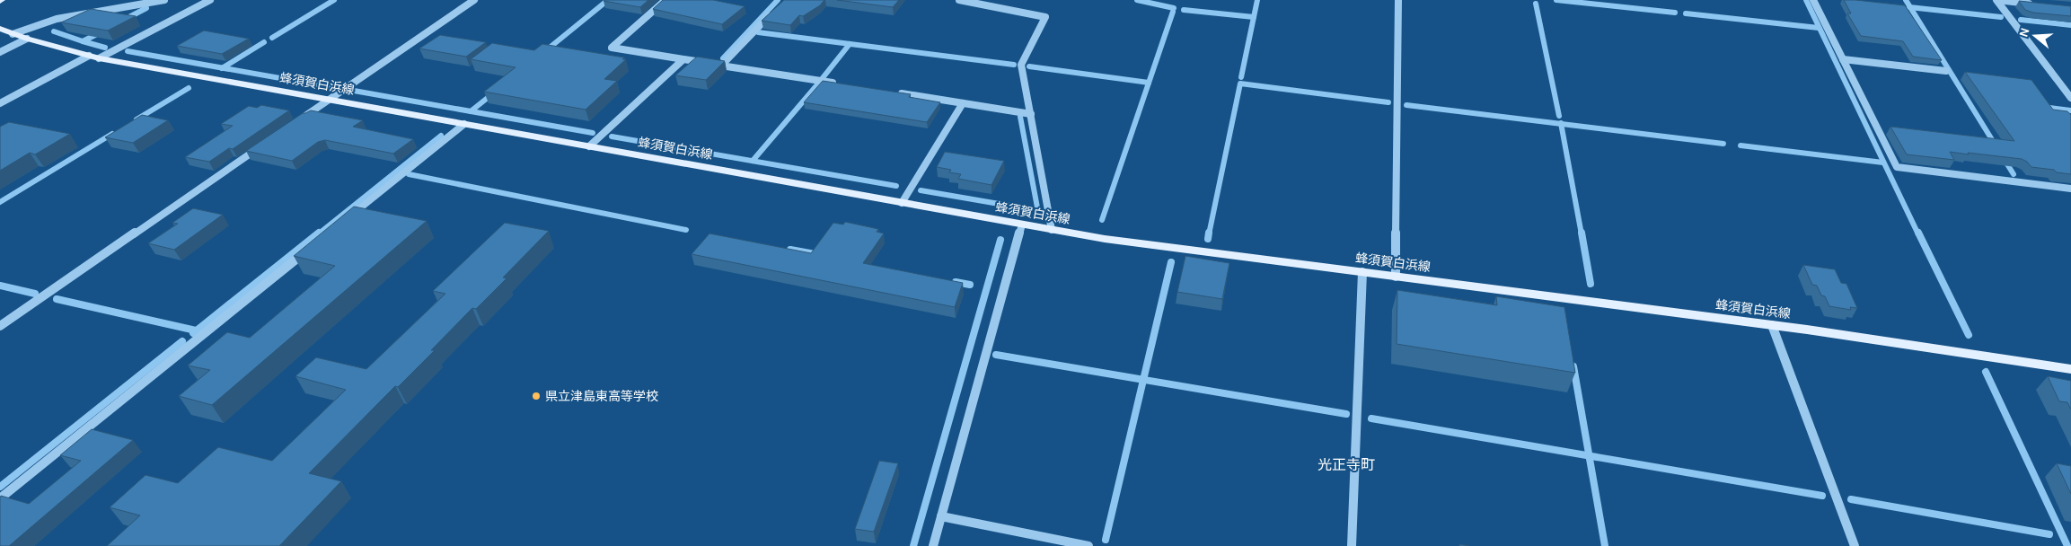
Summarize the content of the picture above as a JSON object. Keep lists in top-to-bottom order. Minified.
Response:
{"streets":{"main road":["蜂須賀白浜線"]},"districts":["光正寺町"],"places":["県立津島東高等学校"],"north":"left"}
